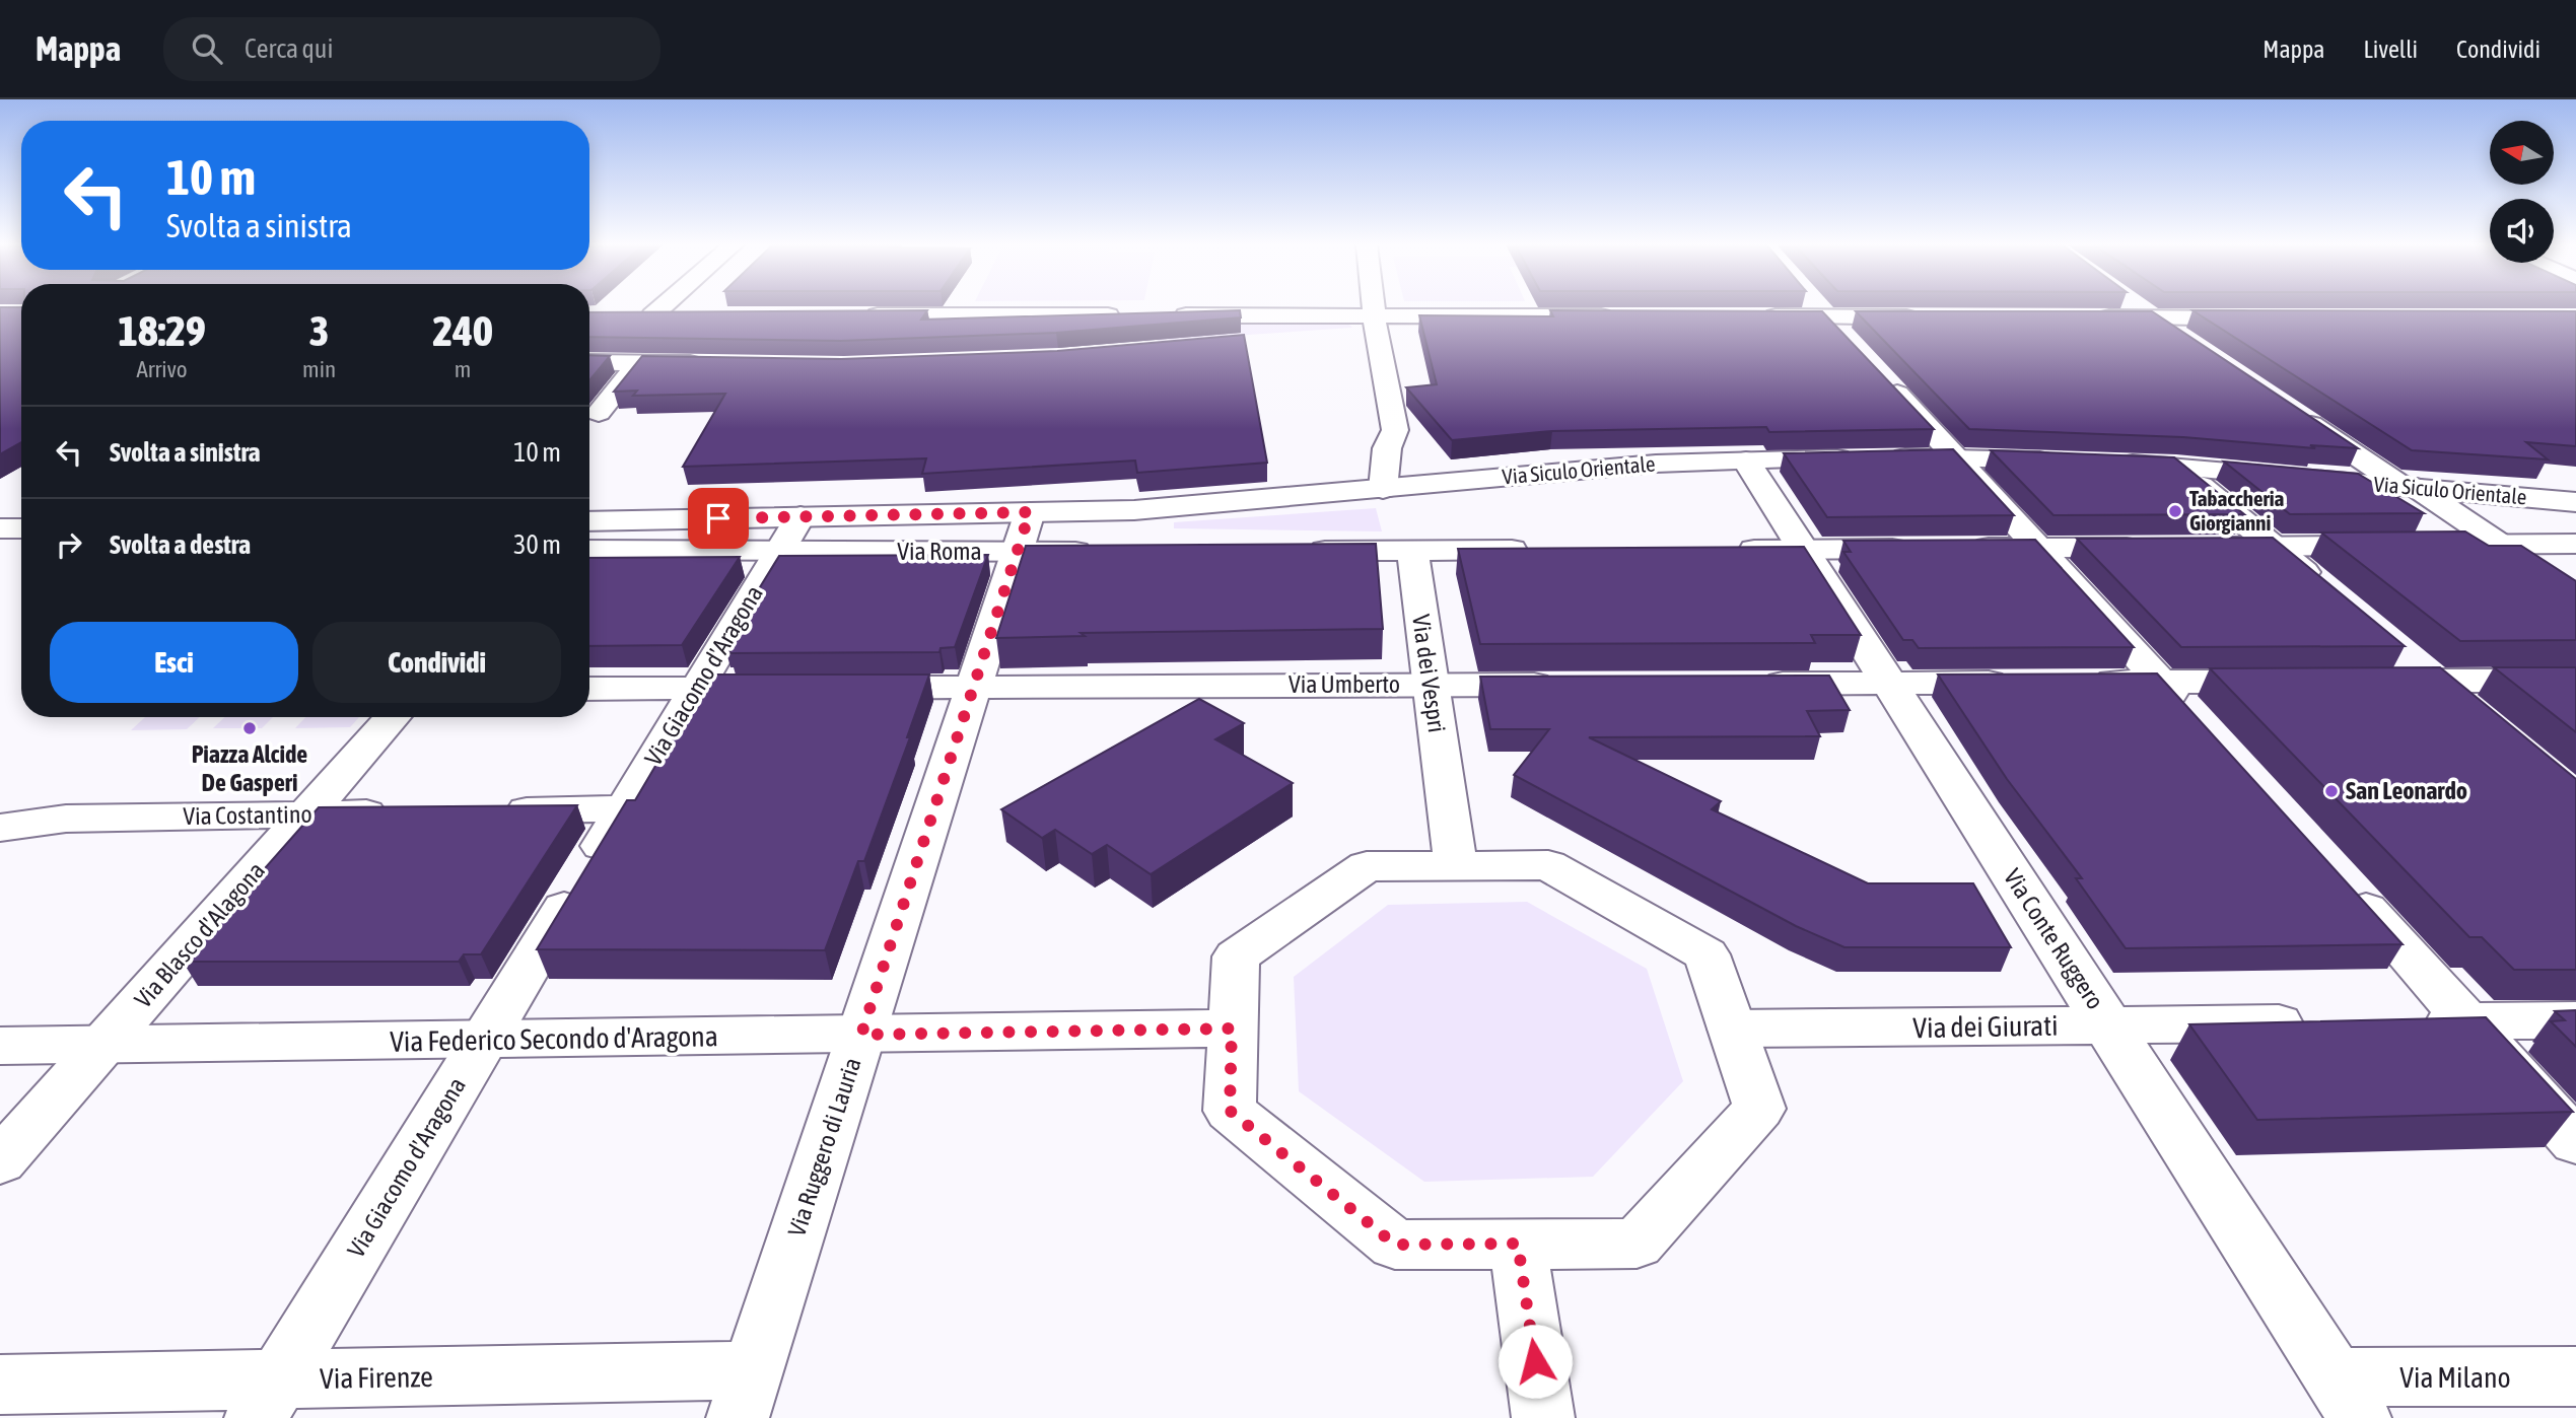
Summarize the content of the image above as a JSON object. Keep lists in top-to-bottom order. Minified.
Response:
{"streets":{"street":["Via Siculo Orientale","Via Roma","Via dei Vespri","Via Giacomo d'Aragona","Via Umberto","Via Costantino","Via Blasco d'Alagona","Via Conte Ruggero","Via dei Giurati","Via Federico Secondo d'Aragona","Via Ruggero di Lauria","Via Firenze","Via Milano"]},"crossings":[["Via Siculo Orientale","Via Roma"],["Via Siculo Orientale","Via Giacomo d'Aragona"],["Via Siculo Orientale","Via Conte Ruggero"],["Via Siculo Orientale","Via Ruggero di Lauria"],["Via Roma","Via Giacomo d'Aragona"],["Via Roma","Via Ruggero di Lauria"],["Via dei Vespri","Via Umberto"],["Via Giacomo d'Aragona","Via Federico Secondo d'Aragona"],["Via Giacomo d'Aragona","Via Firenze"],["Via Umberto","Via Ruggero di Lauria"],["Via Costantino","Via Blasco d'Alagona"],["Via Blasco d'Alagona","Via Federico Secondo d'Aragona"],["Via Conte Ruggero","Via dei Giurati"],["Via Conte Ruggero","Via Milano"],["Via Federico Secondo d'Aragona","Via Ruggero di Lauria"],["Via Ruggero di Lauria","Via Firenze"]],"places":["Tabaccheria Giorgianni","Piazza Alcide De Gasperi","San Leonardo"],"north":"left","page":{"header":"Mappa","search":"Cerca qui","nav":["Mappa","Livelli","Condividi"],"turn":["10 m","Svolta a sinistra"],"eta":["18:29","Arrivo","3","min","240","m"],"list":[{"name":"Svolta a sinistra","value":"10 m"},{"name":"Svolta a destra","value":"30 m"}],"buttons":["Esci","Condividi"]}}
